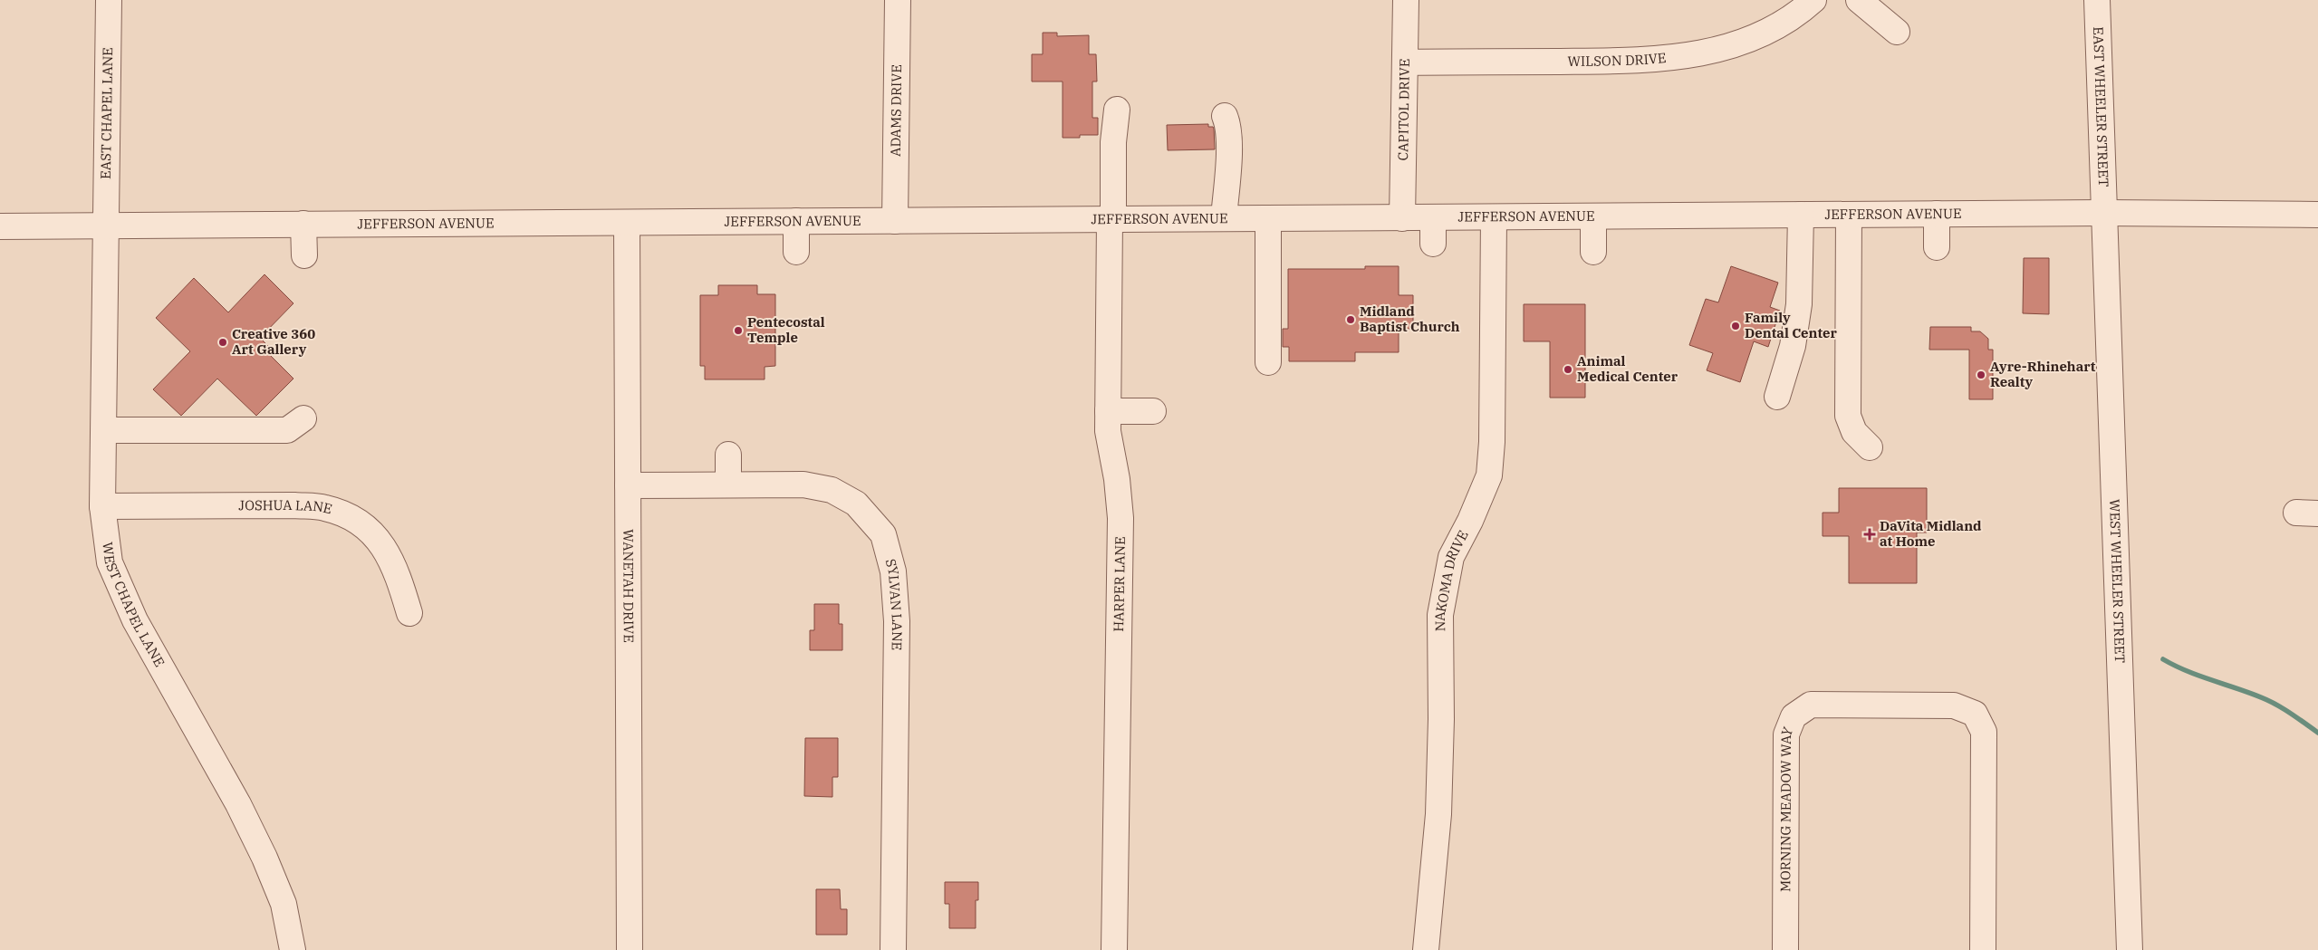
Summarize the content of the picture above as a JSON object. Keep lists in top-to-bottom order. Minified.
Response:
{"streets":{"street":["WILSON DRIVE","EAST WHEELER STREET","CAPITOL DRIVE","ADAMS DRIVE","EAST CHAPEL LANE","JEFFERSON AVENUE","JOSHUA LANE","NAKOMA DRIVE","WEST WHEELER STREET","HARPER LANE","WANETAH DRIVE","WEST CHAPEL LANE","SYLVAN LANE","MORNING MEADOW WAY"]},"crossings":[["WILSON DRIVE","CAPITOL DRIVE"],["EAST WHEELER STREET","JEFFERSON AVENUE"],["EAST WHEELER STREET","WEST WHEELER STREET"],["CAPITOL DRIVE","JEFFERSON AVENUE"],["ADAMS DRIVE","JEFFERSON AVENUE"],["EAST CHAPEL LANE","JEFFERSON AVENUE"],["EAST CHAPEL LANE","WEST CHAPEL LANE"],["JEFFERSON AVENUE","NAKOMA DRIVE"],["JEFFERSON AVENUE","WEST WHEELER STREET"],["JEFFERSON AVENUE","HARPER LANE"],["JEFFERSON AVENUE","WANETAH DRIVE"],["JEFFERSON AVENUE","WEST CHAPEL LANE"],["JOSHUA LANE","WEST CHAPEL LANE"],["WANETAH DRIVE","SYLVAN LANE"]],"places":{"other":["Midland Baptist Church","Family Dental Center","Pentecostal Temple","Creative 360 Art Gallery","Animal Medical Center","Ayre-Rhinehart Realty"],"health":["DaVita Midland at Home"]}}
